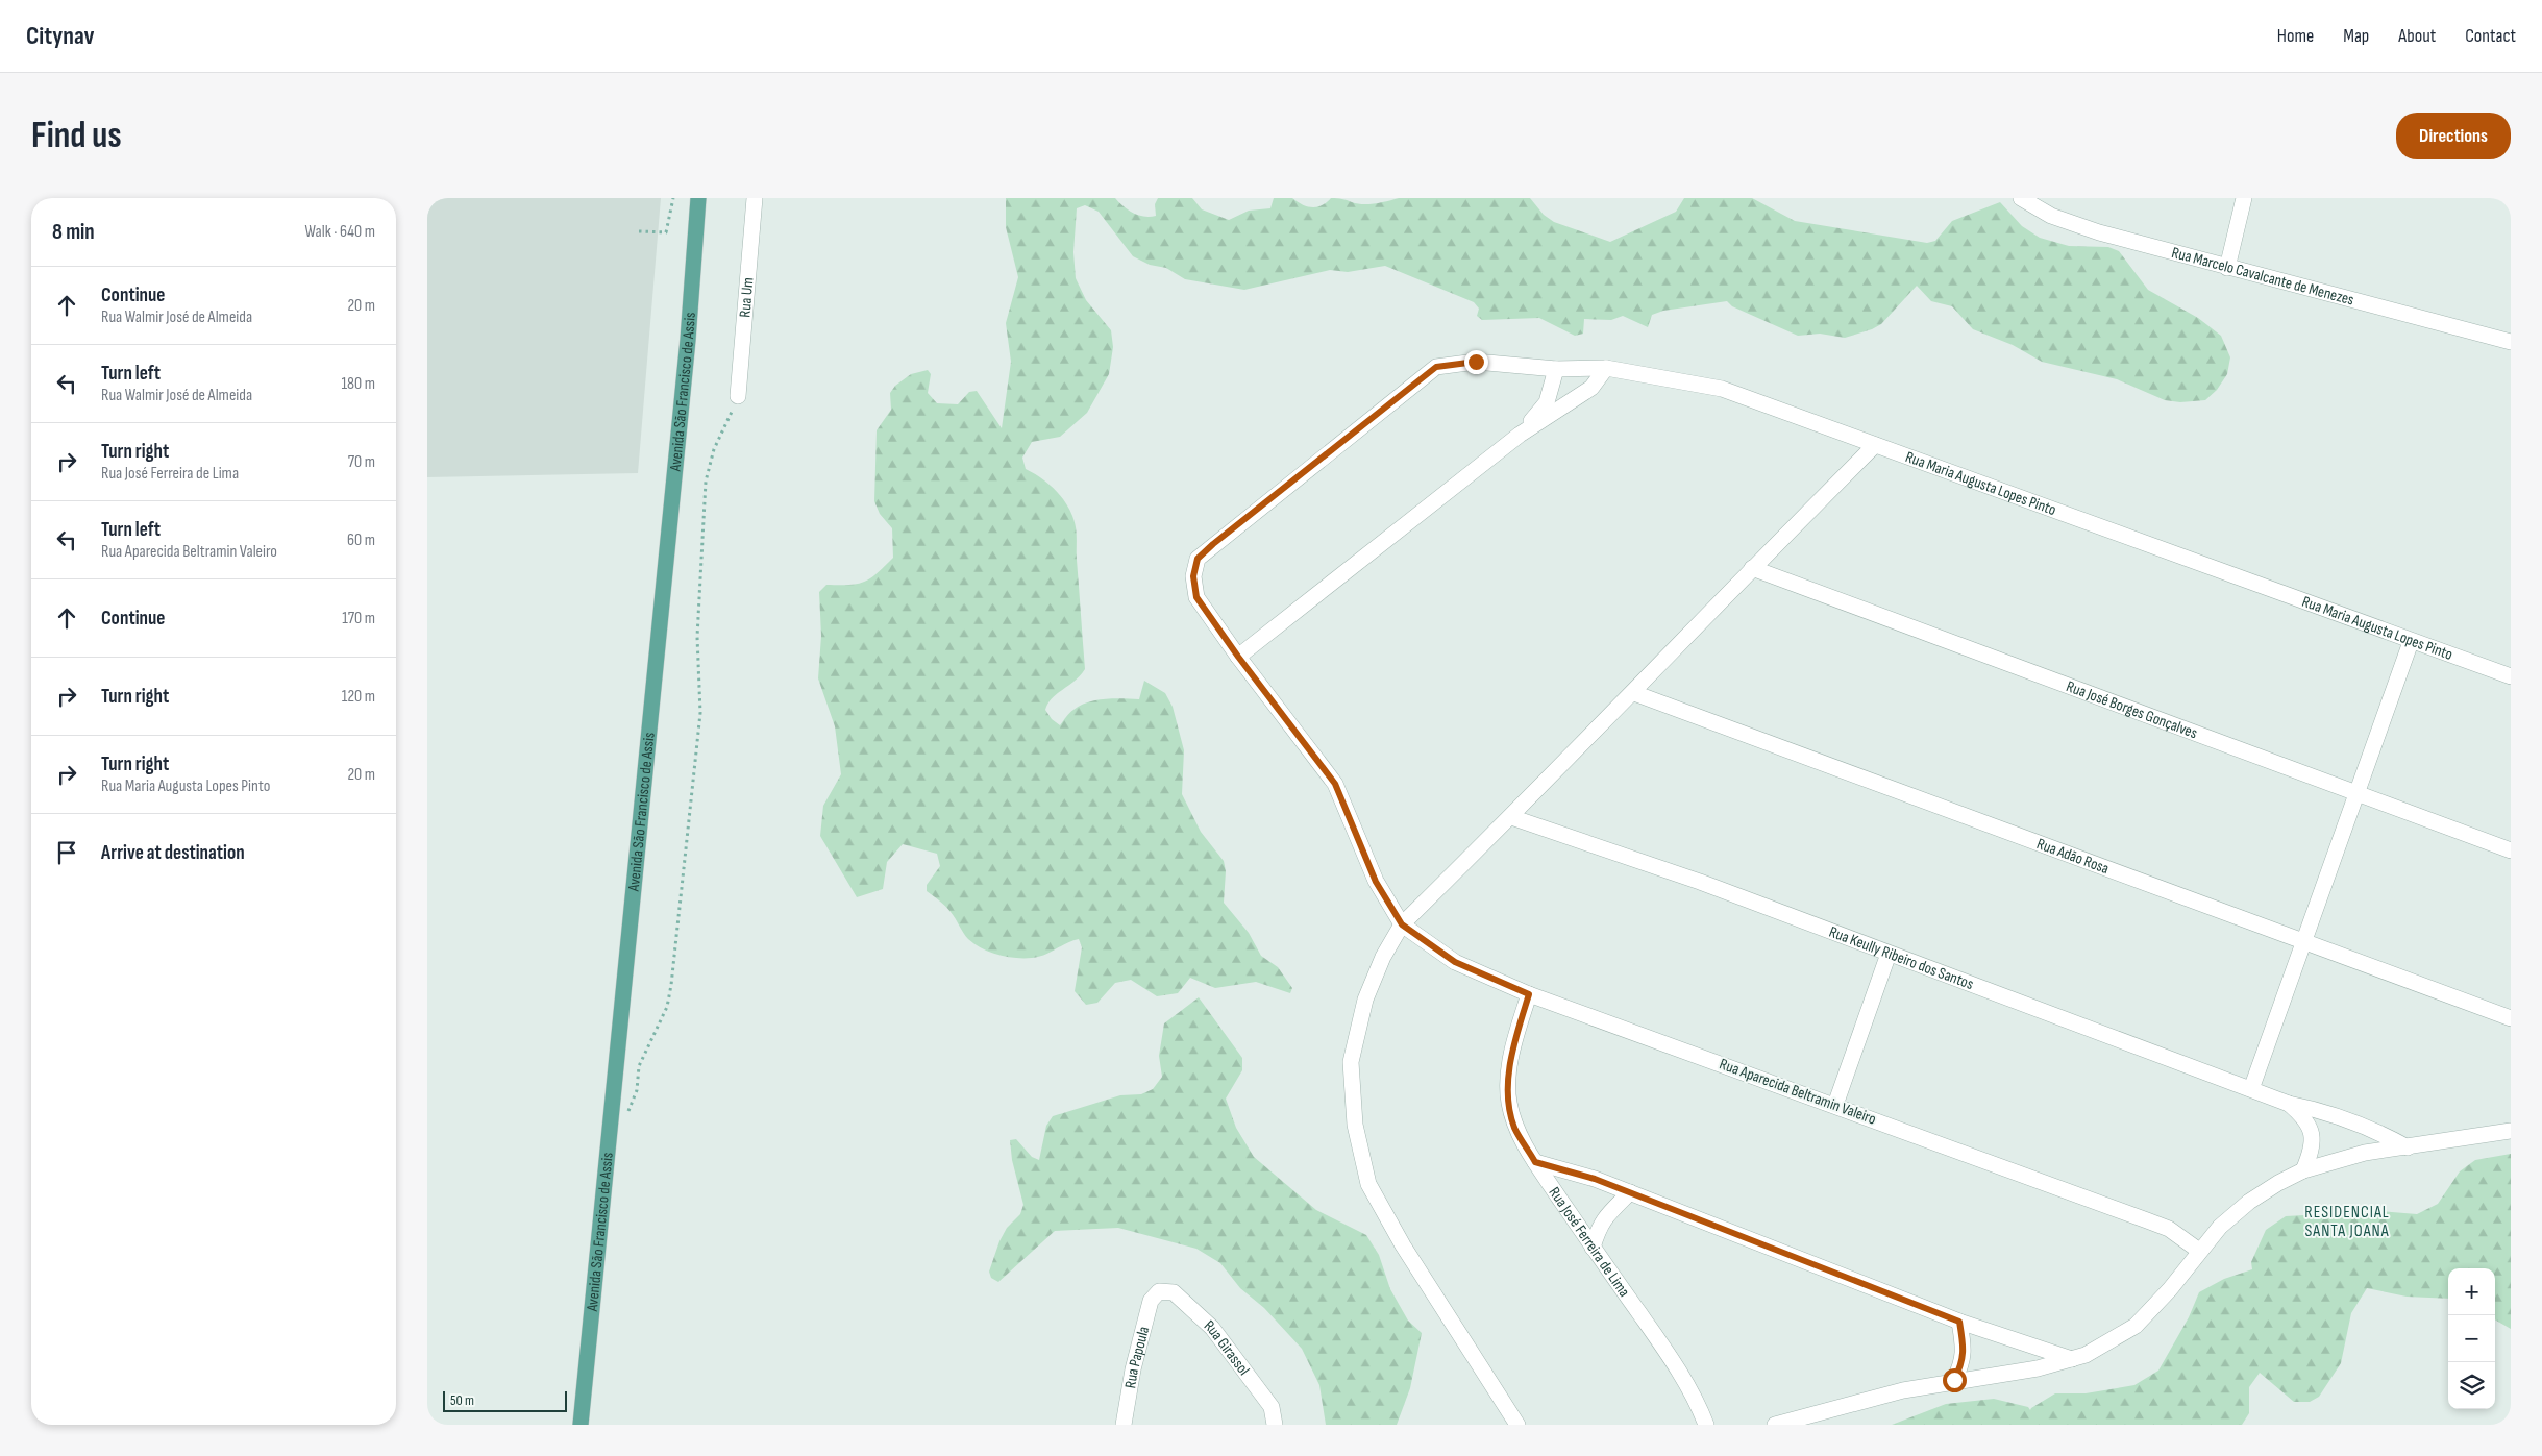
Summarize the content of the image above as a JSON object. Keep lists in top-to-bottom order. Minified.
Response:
{"streets":{"main road":["Avenida São Francisco de Assis"],"street":["Rua Marcelo Cavalcante de Menezes","Rua Um","Rua Maria Augusta Lopes Pinto","Rua José Borges Gonçalves","Rua Adão Rosa","Rua Keully Ribeiro dos Santos","Rua Aparecida Beltramin Valeiro","Rua José Ferreira de Lima","Rua Girassol","Rua Papoula"]},"crossings":[["Rua Aparecida Beltramin Valeiro","Rua José Ferreira de Lima"],["Rua Girassol","Rua Papoula"]],"districts":["RESIDENCIAL SANTA JOANA"],"scale_bar":"50 m","page":{"header":"Citynav","nav":["Home","Map","About","Contact"],"buttons":"Directions","title":"Find us","heading":["8 min","Walk · 640 m"],"list":[["Continue","Rua Walmir José de Almeida","20 m"],["Turn left","Rua Walmir José de Almeida","180 m"],["Turn right","Rua José Ferreira de Lima","70 m"],["Turn left","Rua Aparecida Beltramin Valeiro","60 m"],["Continue","170 m"],["Turn right","120 m"],["Turn right","Rua Maria Augusta Lopes Pinto","20 m"],"Arrive at destination"],"map_buttons":["+","−"],"scale":"50 m"}}
